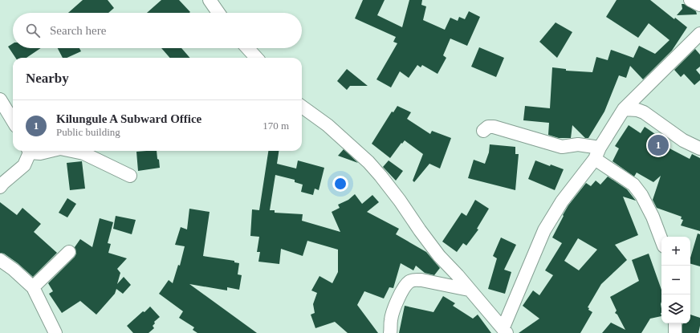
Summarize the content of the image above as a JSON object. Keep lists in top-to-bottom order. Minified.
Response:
{"page":{"search":"Search here","heading":"Nearby","list":[{"mark":"1","name":"Kilungule A Subward Office","note":"Public building","value":"170 m"}],"pins":"1","map_buttons":["+","−"]}}
